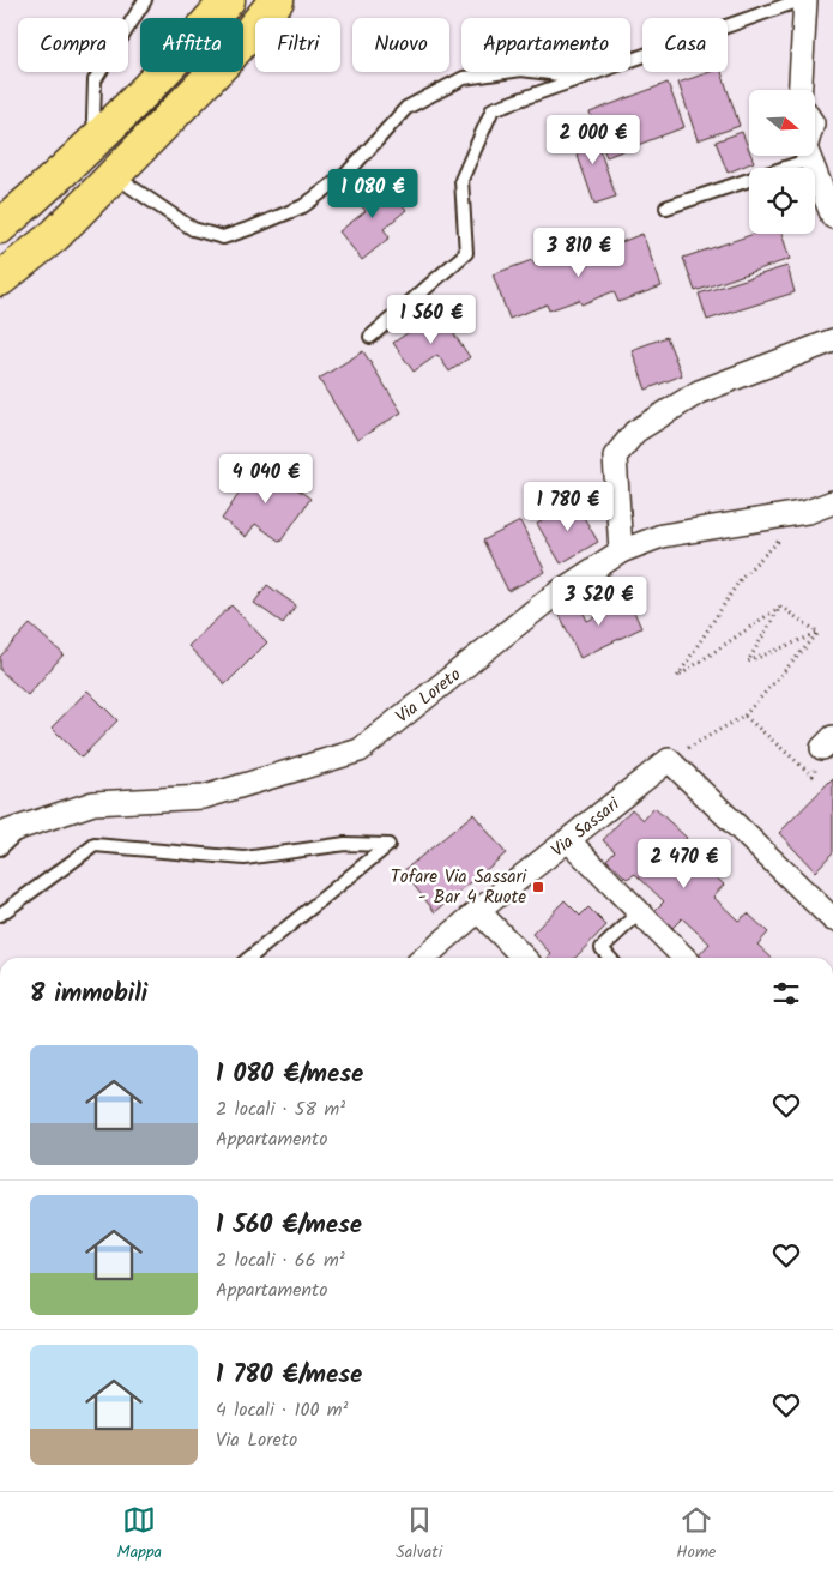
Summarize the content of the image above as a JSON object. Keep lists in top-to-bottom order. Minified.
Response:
{"streets":{"street":["Via Loreto","Via Sassari"]},"places":{"transit":["Tofare Via Sassari - Bar 4 Ruote"]},"north":"right","page":{"chip":["Compra","Affitta","Filtri","Nuovo","Appartamento","Casa"],"price":["2 000 €","1 080 €","3 810 €","1 560 €","4 040 €","1 780 €","3 520 €","2 470 €"],"heading":"8 immobili","list":[{"name":"1 080 €/mese","note":"2 locali · 58 m² · Appartamento"},{"name":"1 560 €/mese","note":"2 locali · 66 m² · Appartamento"},{"name":"1 780 €/mese","note":"4 locali · 100 m² · Via Loreto"}],"tabs":["Mappa","Salvati","Home"]}}
